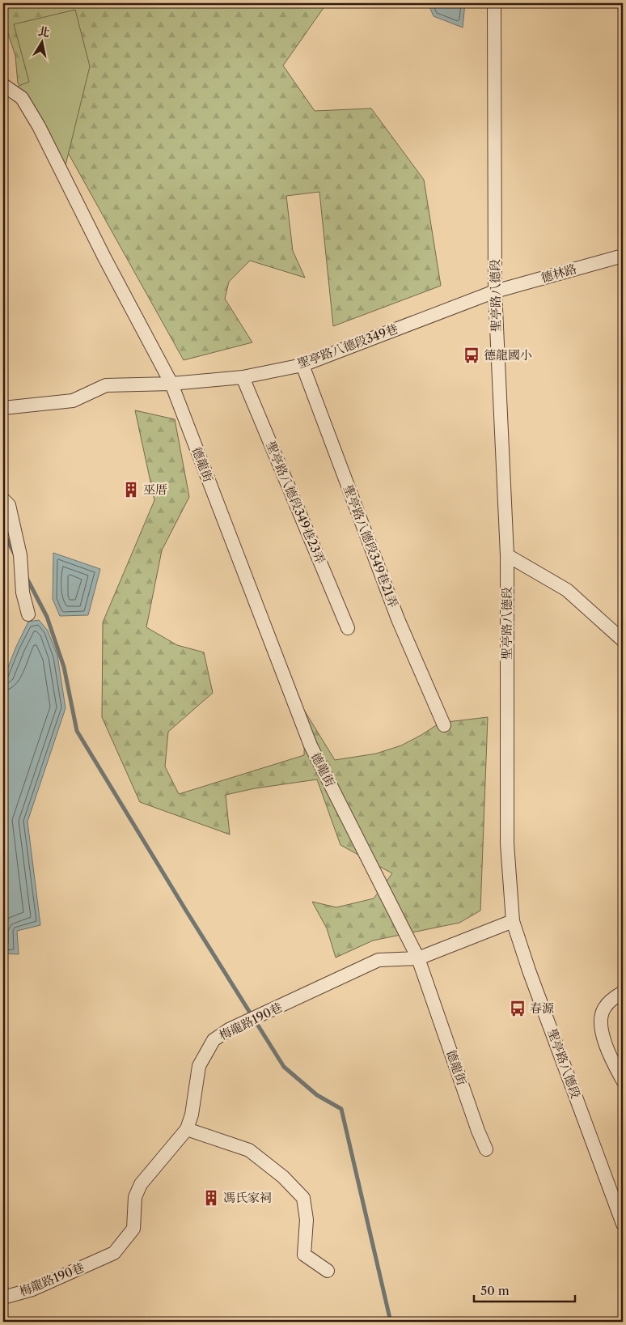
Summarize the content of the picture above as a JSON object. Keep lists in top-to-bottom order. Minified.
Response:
{"streets":{"street":["德林路","聖亭路八德段","聖亭路八德段349巷","德龍街","聖亭路八德段349巷23弄","聖亭路八德段349巷21弄","梅龍路190巷"]},"crossings":[["德林路","聖亭路八德段"],["德林路","聖亭路八德段349巷"],["聖亭路八德段","聖亭路八德段349巷"],["聖亭路八德段","梅龍路190巷"],["聖亭路八德段349巷","德龍街"],["聖亭路八德段349巷","聖亭路八德段349巷23弄"],["聖亭路八德段349巷","聖亭路八德段349巷21弄"],["德龍街","梅龍路190巷"]],"places":{"bus stop":["德龍國小","春源"],"building":["巫厝","馮氏家祠"]},"scale_bar":"50 m","north":"top"}
